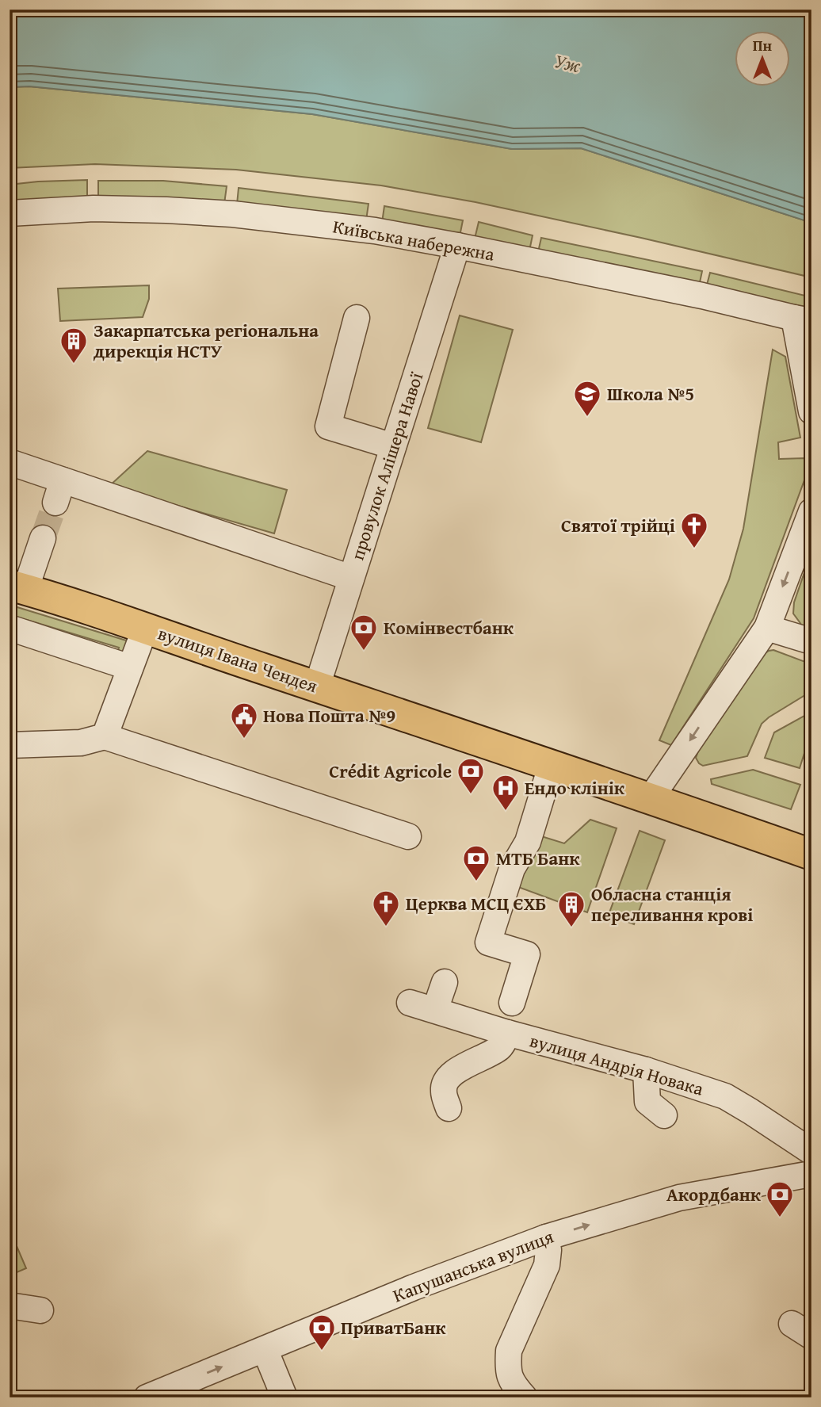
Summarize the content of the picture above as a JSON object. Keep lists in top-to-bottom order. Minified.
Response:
{"streets":{"main road":["вулиця Івана Чендея"],"street":["Київська набережна","провулок Алішера Навої","вулиця Андрія Новака","Капушанська вулиця"]},"crossings":[["Київська набережна","провулок Алішера Навої"],["провулок Алішера Навої","вулиця Івана Чендея"]],"one_way":["Капушанська вулиця"],"water":["Уж"],"places":{"building":["Закарпатська регіональна дирекція НСТУ","Обласна станція переливання крові"],"school or university":["Школа №5"],"church":["Святої трійці","Церква МСЦ ЄХБ"],"bank":["Комінвестбанк","Crédit Agricole","МТБ Банк","Акордбанк","ПриватБанк"],"public building":["Нова Пошта №9"],"hospital":["Ендо клінік"]},"north":"top"}
